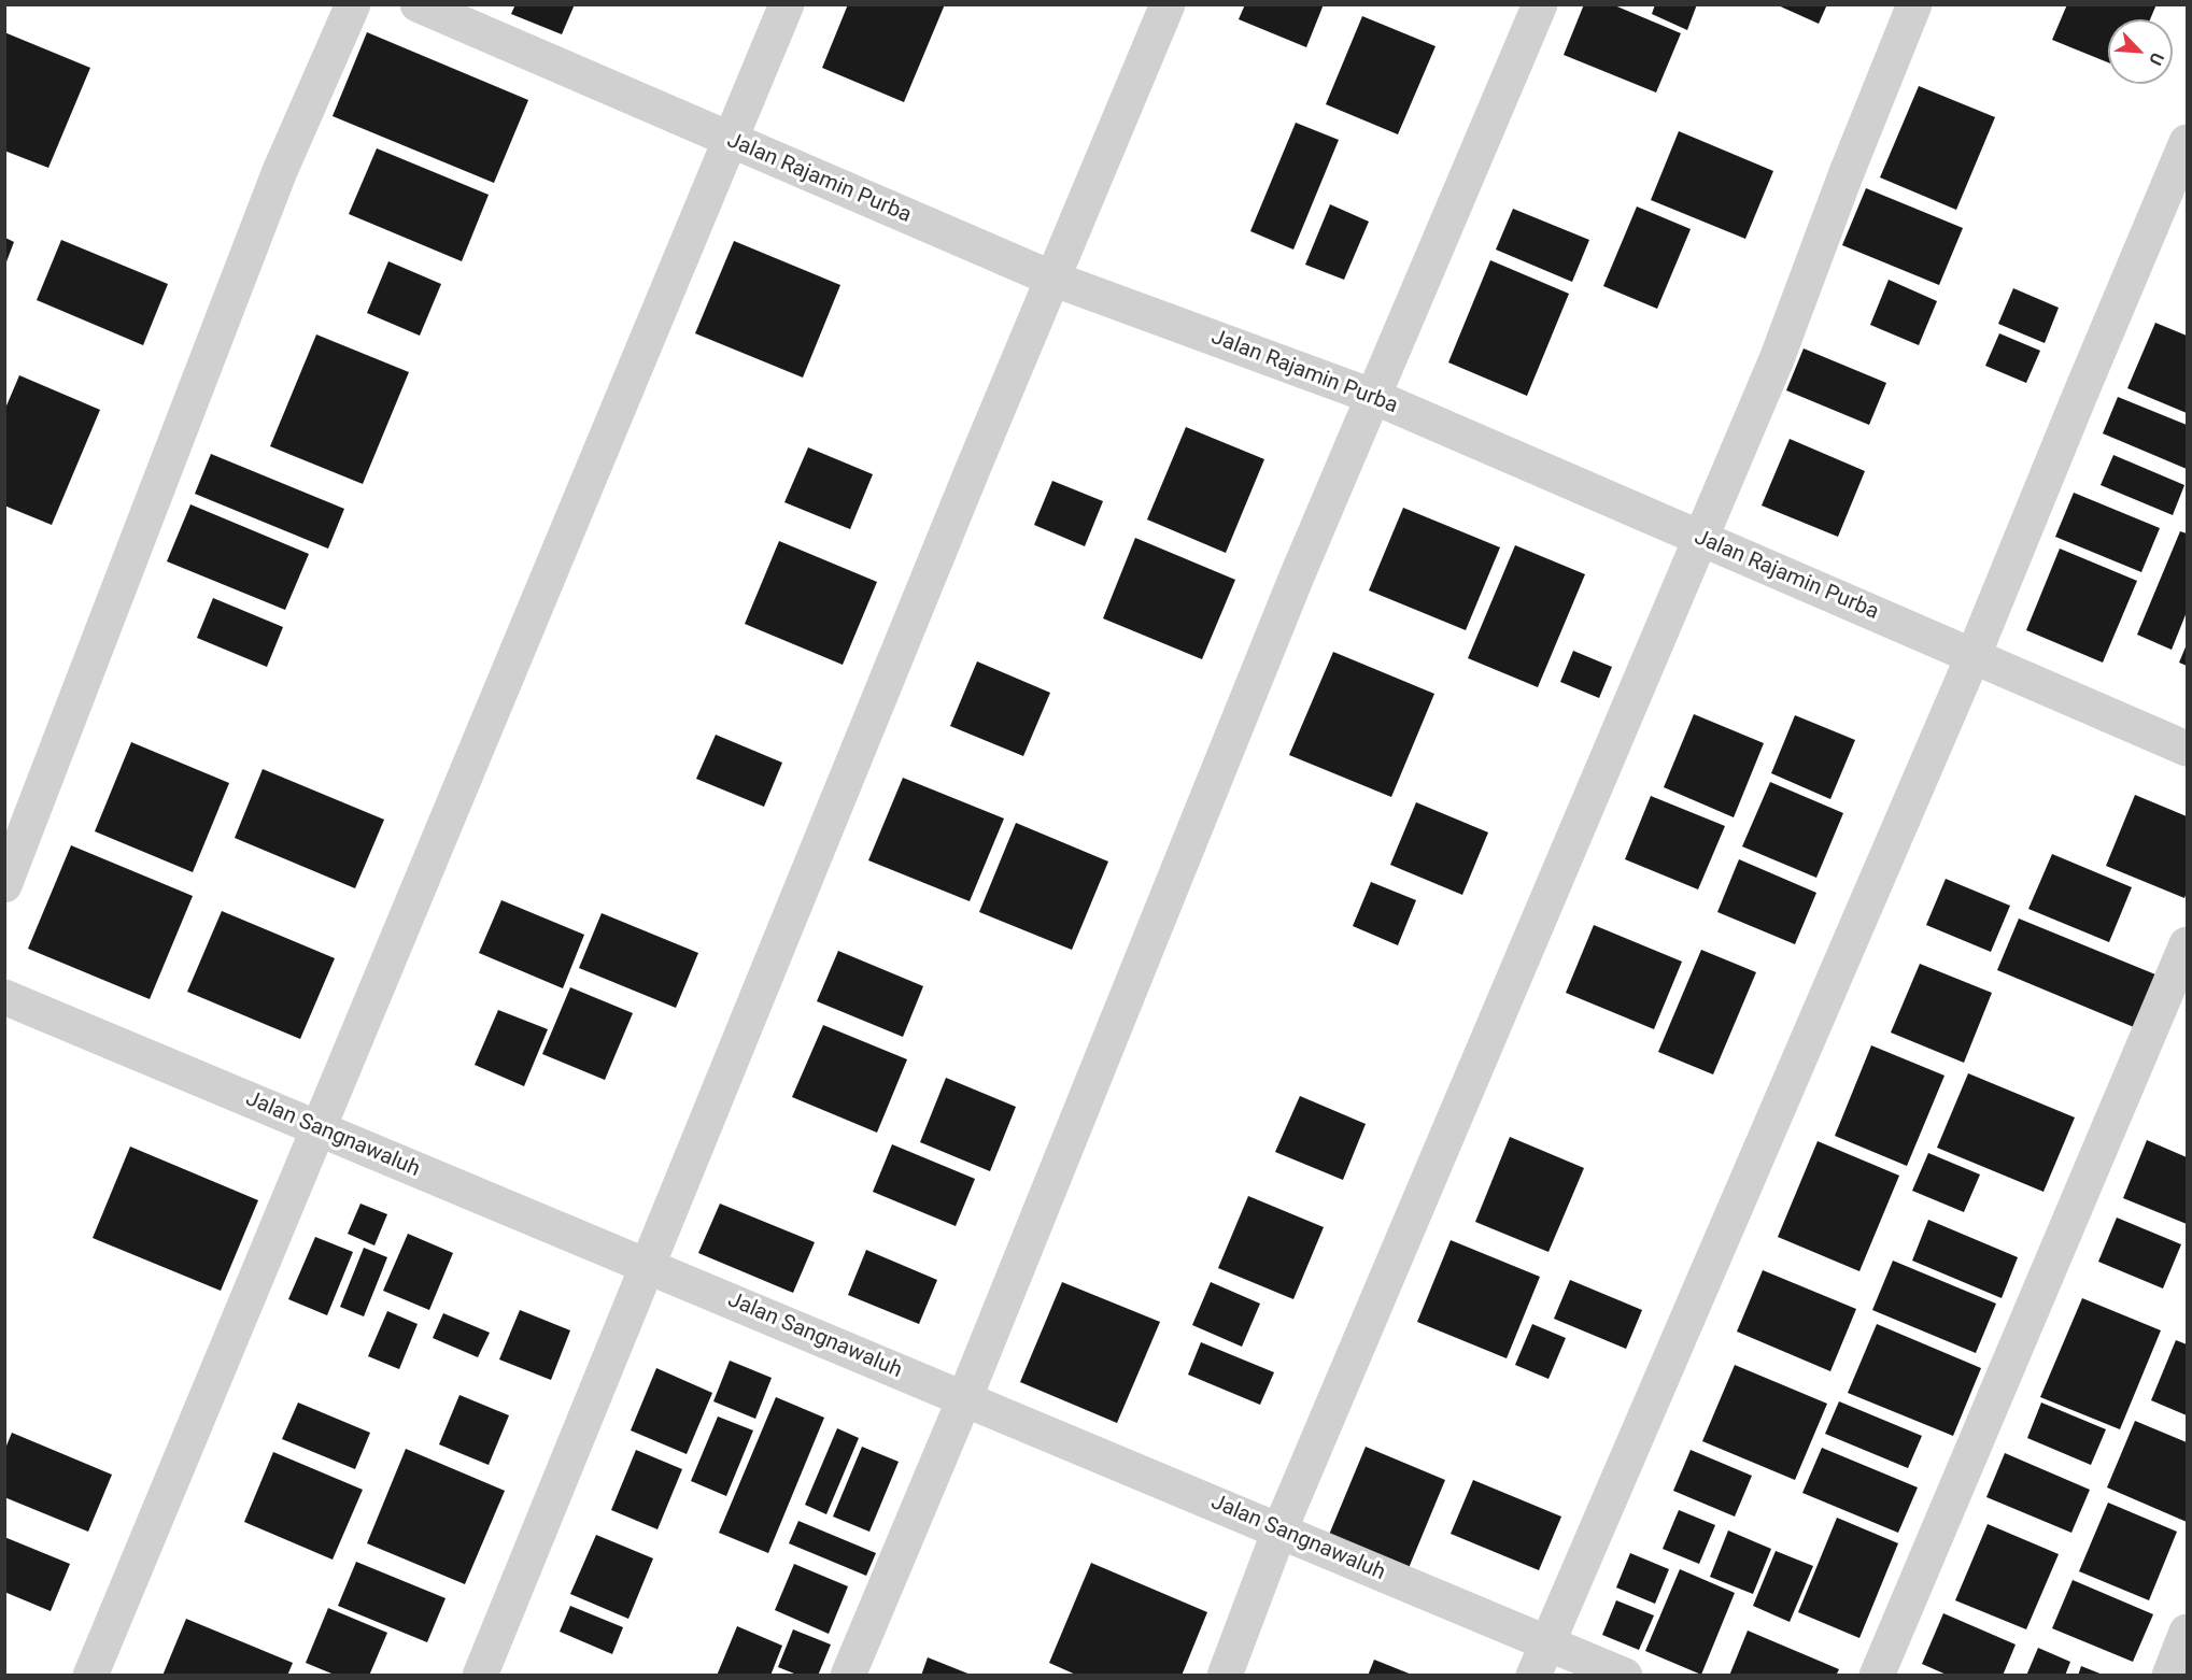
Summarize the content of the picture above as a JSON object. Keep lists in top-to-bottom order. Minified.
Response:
{"streets":{"street":["Jalan Rajamin Purba","Jalan Sangnawaluh"]},"north":"bottom right"}
